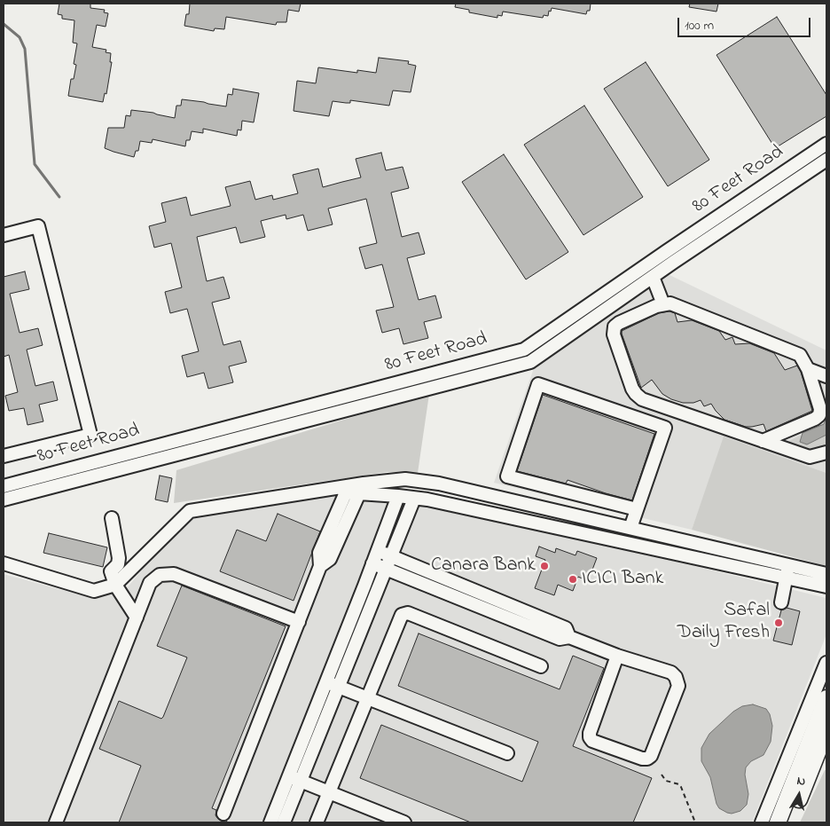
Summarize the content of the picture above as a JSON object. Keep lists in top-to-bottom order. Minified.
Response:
{"streets":{"street":["80 Feet Road"]},"places":["Canara Bank","ICICI Bank","Safal Daily Fresh"],"scale_bar":"100 m","north":"top"}
